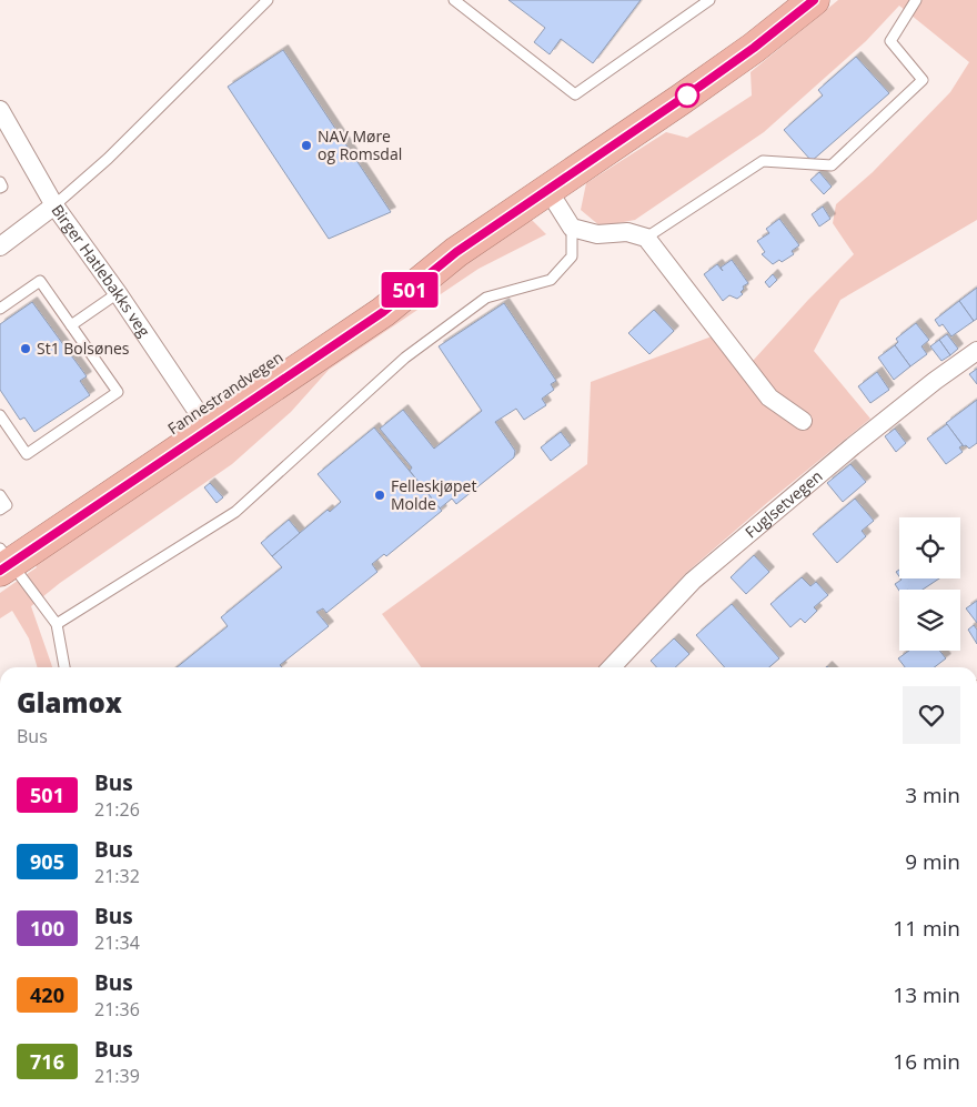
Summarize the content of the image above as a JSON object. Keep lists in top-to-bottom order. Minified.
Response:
{"streets":{"highway":["Fannestrandvegen"],"street":["Birger Hatlebakks veg","Fuglsetvegen"]},"crossings":[["Birger Hatlebakks veg","Fannestrandvegen"]],"places":["NAV Møre og Romsdal","St1 Bolsønes","Felleskjøpet Molde"],"lines":["bus line 501"],"page":{"on_map":"501","heading":["Glamox","Bus"],"list":[{"mark":"501","name":"Bus","note":"21:26","value":"3 min"},{"mark":"905","name":"Bus","note":"21:32","value":"9 min"},{"mark":"100","name":"Bus","note":"21:34","value":"11 min"},{"mark":"420","name":"Bus","note":"21:36","value":"13 min"},{"mark":"716","name":"Bus","note":"21:39","value":"16 min"}]}}
